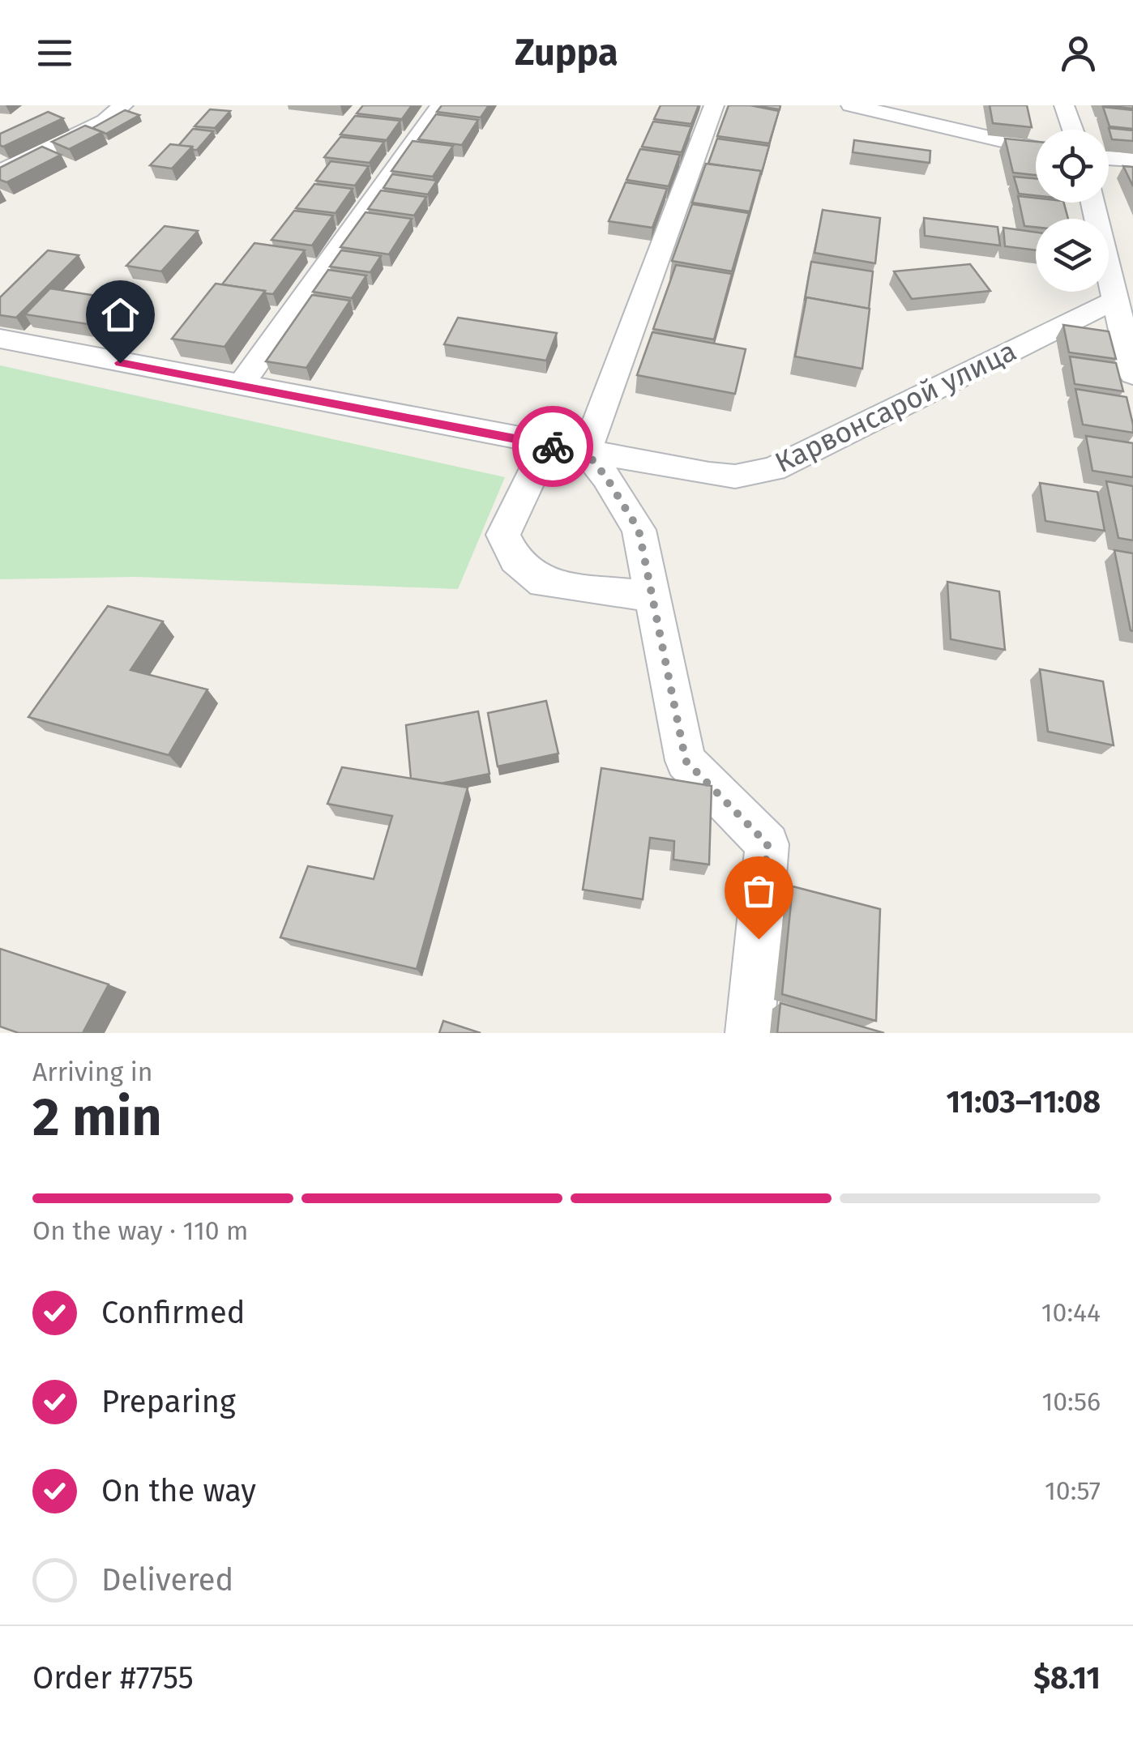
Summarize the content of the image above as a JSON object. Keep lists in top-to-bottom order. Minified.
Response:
{"streets":{"street":["Карвонсарой улица"]},"page":{"header":"Zuppa","heading":["2 min","Arriving in","11:03–11:08"],"panel":["Order #7755","$8.11"],"bar":"On the way · 110 m","list":[["Confirmed","10:44"],["Preparing","10:56"],["On the way","10:57"],"Delivered"]}}
